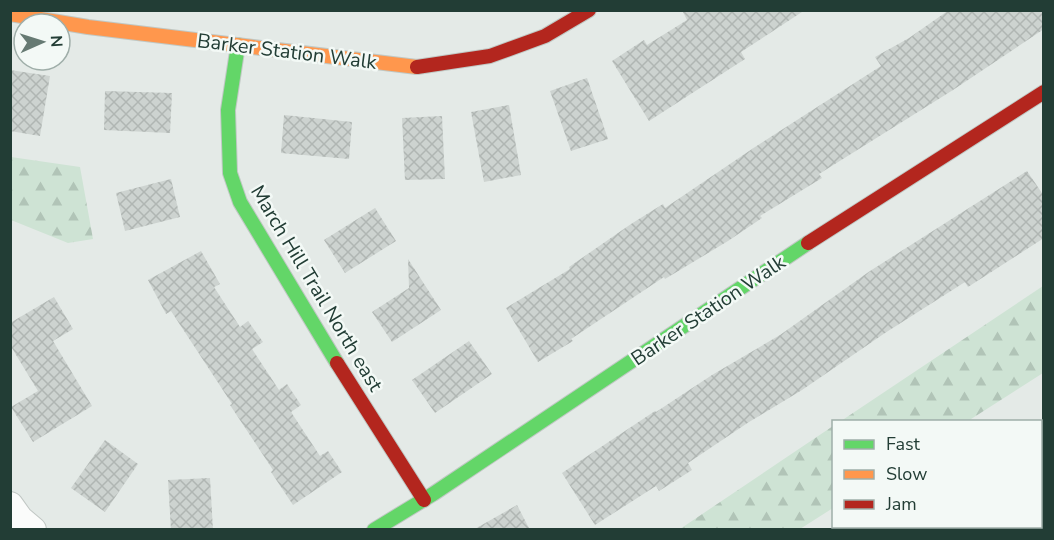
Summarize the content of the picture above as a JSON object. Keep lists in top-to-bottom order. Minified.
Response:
{"streets":{"street":["Barker Station Walk","March Hill Trail North east"]},"crossings":[["Barker Station Walk","March Hill Trail North east"]],"legend":["Fast","Slow","Jam"],"north":"right"}
